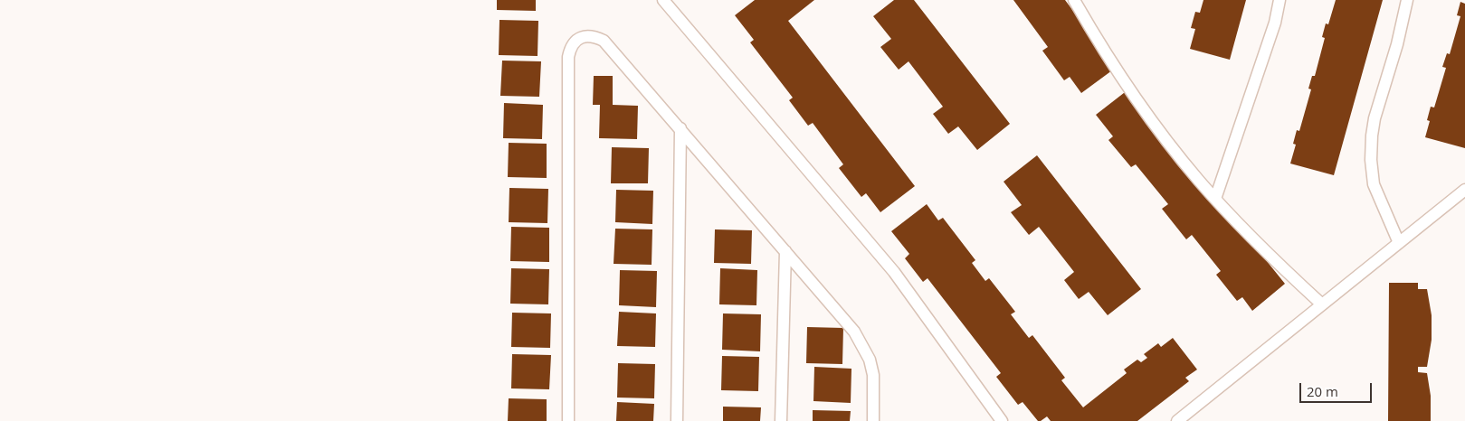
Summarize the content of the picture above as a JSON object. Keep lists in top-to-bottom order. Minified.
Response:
{"scale_bar":"20 m"}
